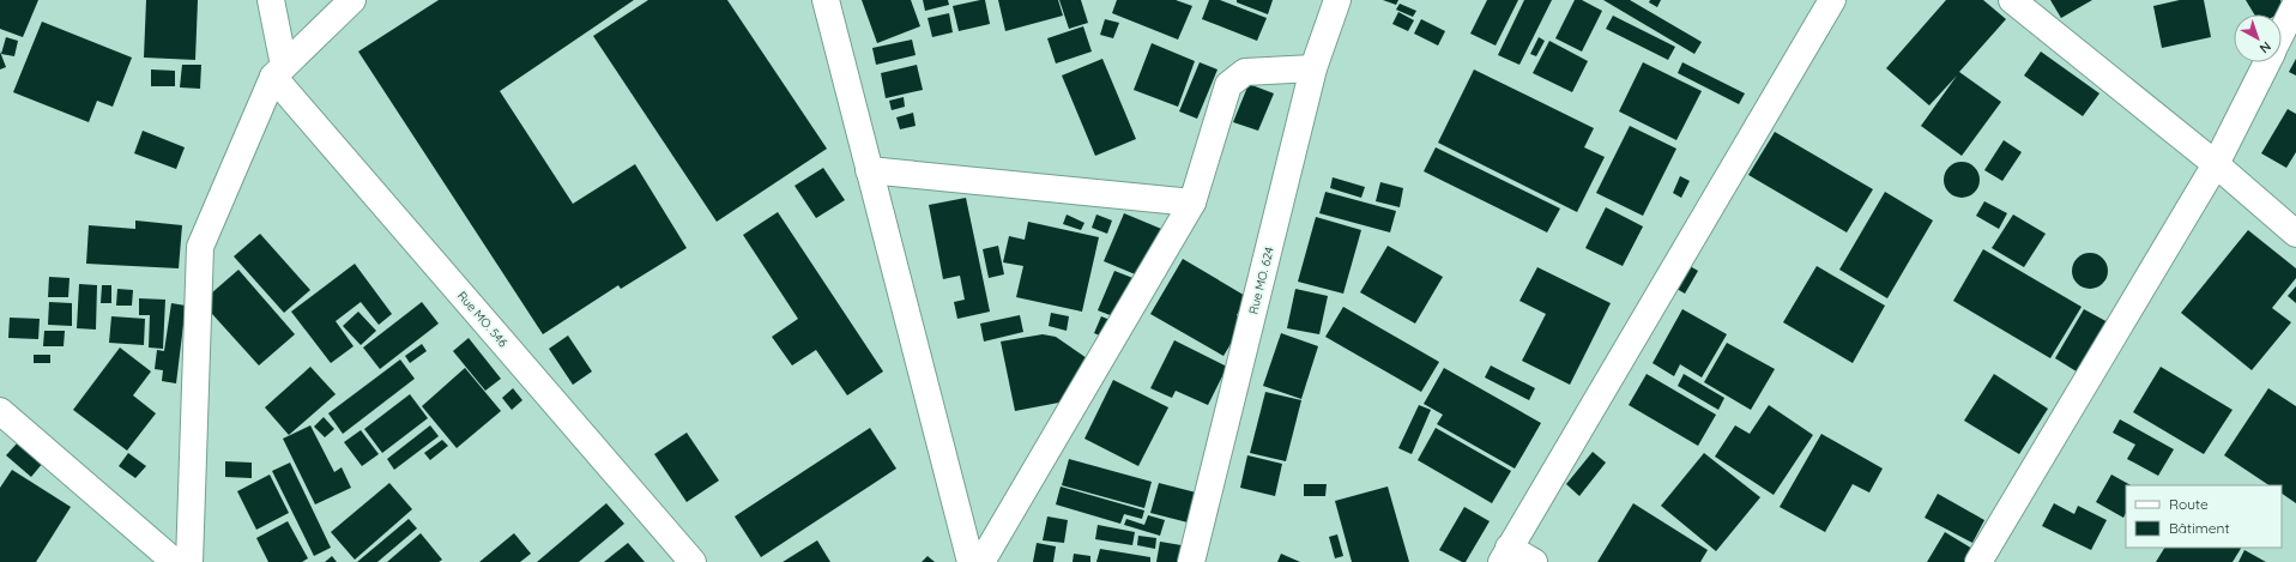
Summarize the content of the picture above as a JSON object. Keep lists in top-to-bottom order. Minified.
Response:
{"streets":{"street":["Rue MO. 624","Rue MO. 546"]},"legend":["Route","Bâtiment"],"north":"bottom right"}
